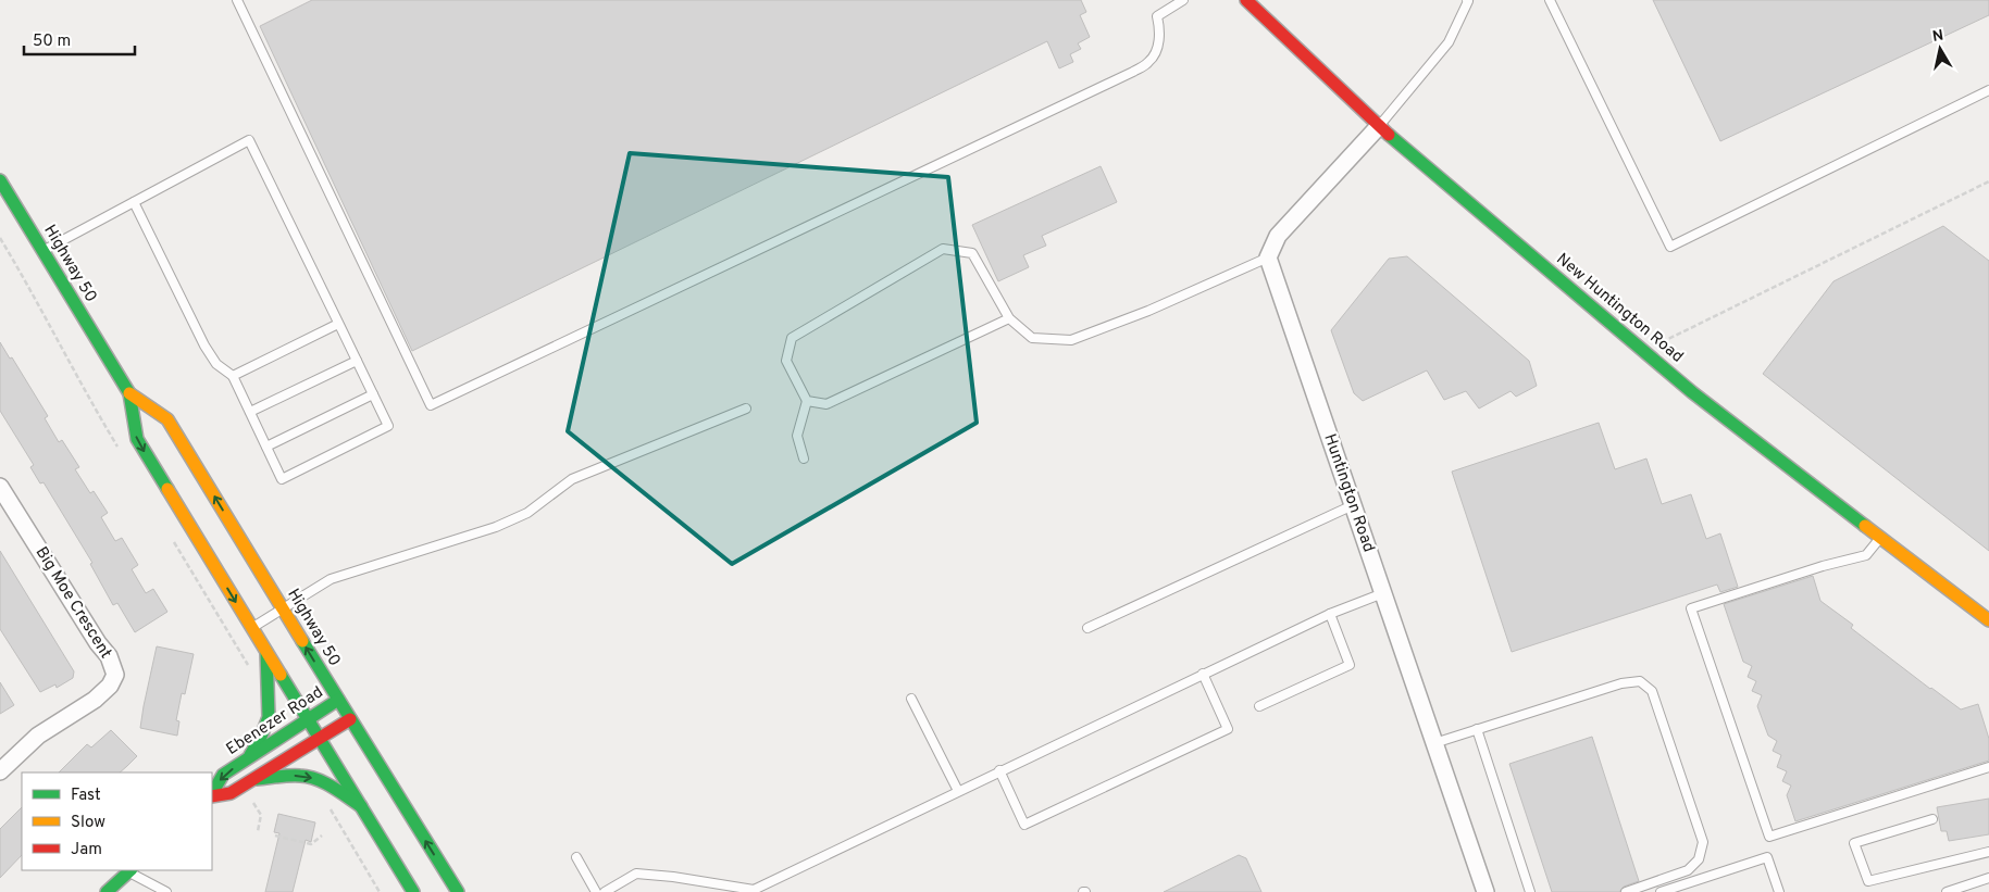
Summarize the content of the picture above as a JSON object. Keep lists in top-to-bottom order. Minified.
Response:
{"streets":{"main road":["Highway 50","New Huntington Road","Ebenezer Road"],"street":["Huntington Road","Big Moe Crescent"]},"crossings":[["Highway 50","Ebenezer Road"]],"legend":["Fast","Slow","Jam"],"scale_bar":"50 m","north":"top"}
